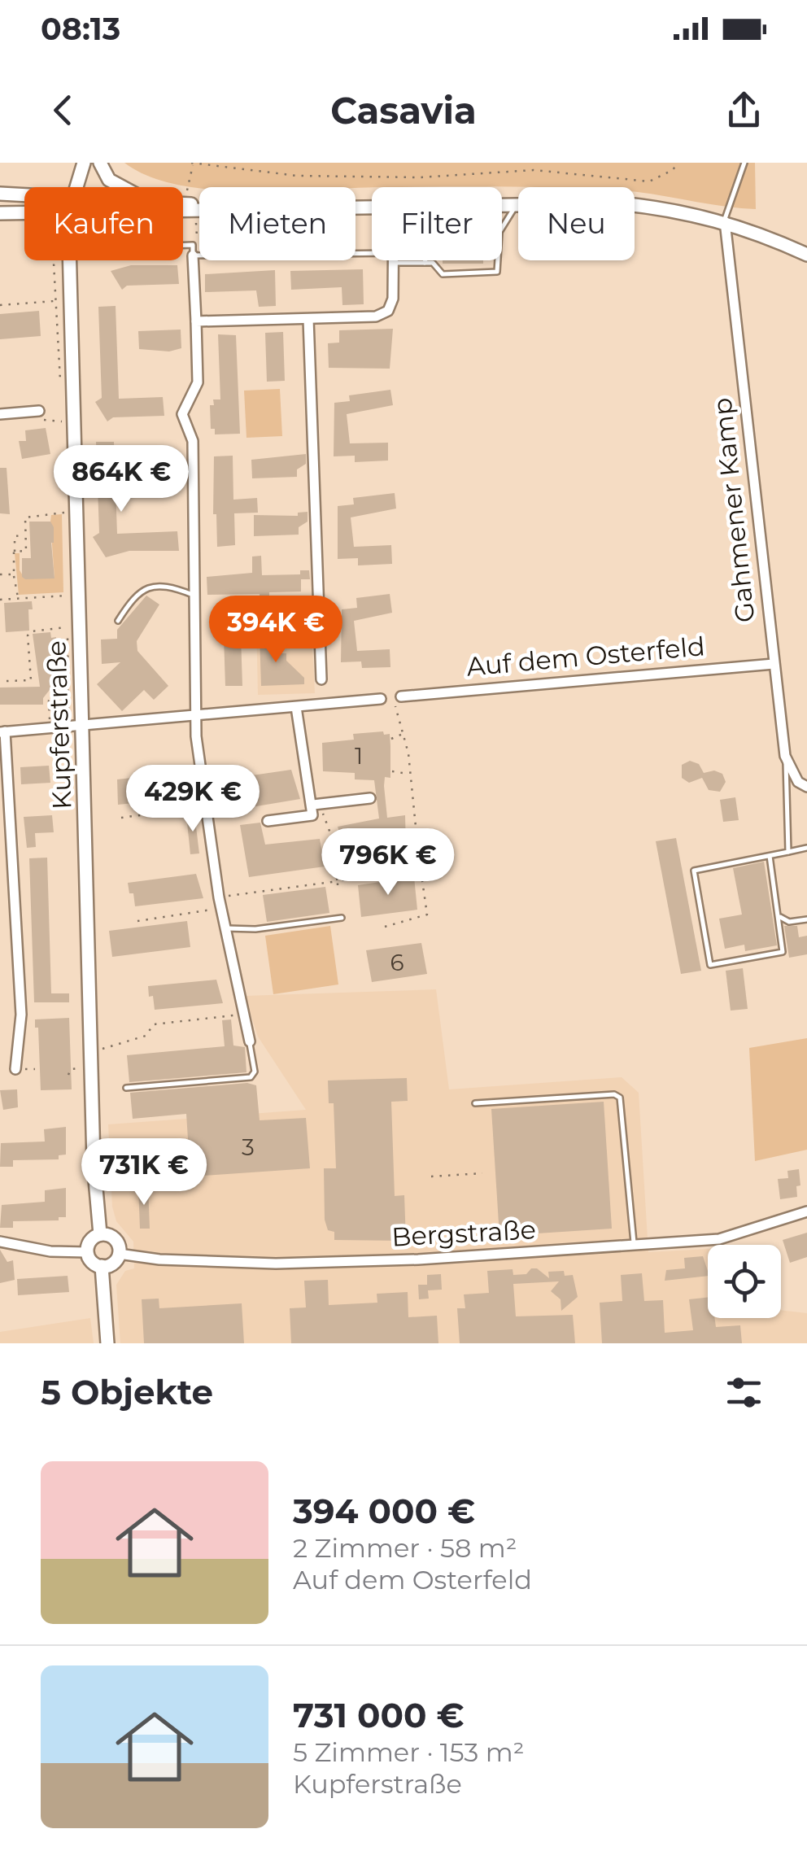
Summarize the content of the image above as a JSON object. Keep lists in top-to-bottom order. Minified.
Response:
{"streets":{"street":["Gahmener Kamp","Auf dem Osterfeld","Kupferstraße","Bergstraße"]},"crossings":[["Gahmener Kamp","Auf dem Osterfeld"],["Kupferstraße","Bergstraße"]],"house_numbers":["1","6","3"],"page":{"status":"08:13","header":"Casavia","chip":["Kaufen","Mieten","Filter","Neu"],"price":["864K €","394K €","429K €","796K €","731K €"],"heading":"5 Objekte","list":[{"name":"394 000 €","note":"2 Zimmer · 58 m² · Auf dem Osterfeld"},{"name":"731 000 €","note":"5 Zimmer · 153 m² · Kupferstraße"}]}}
